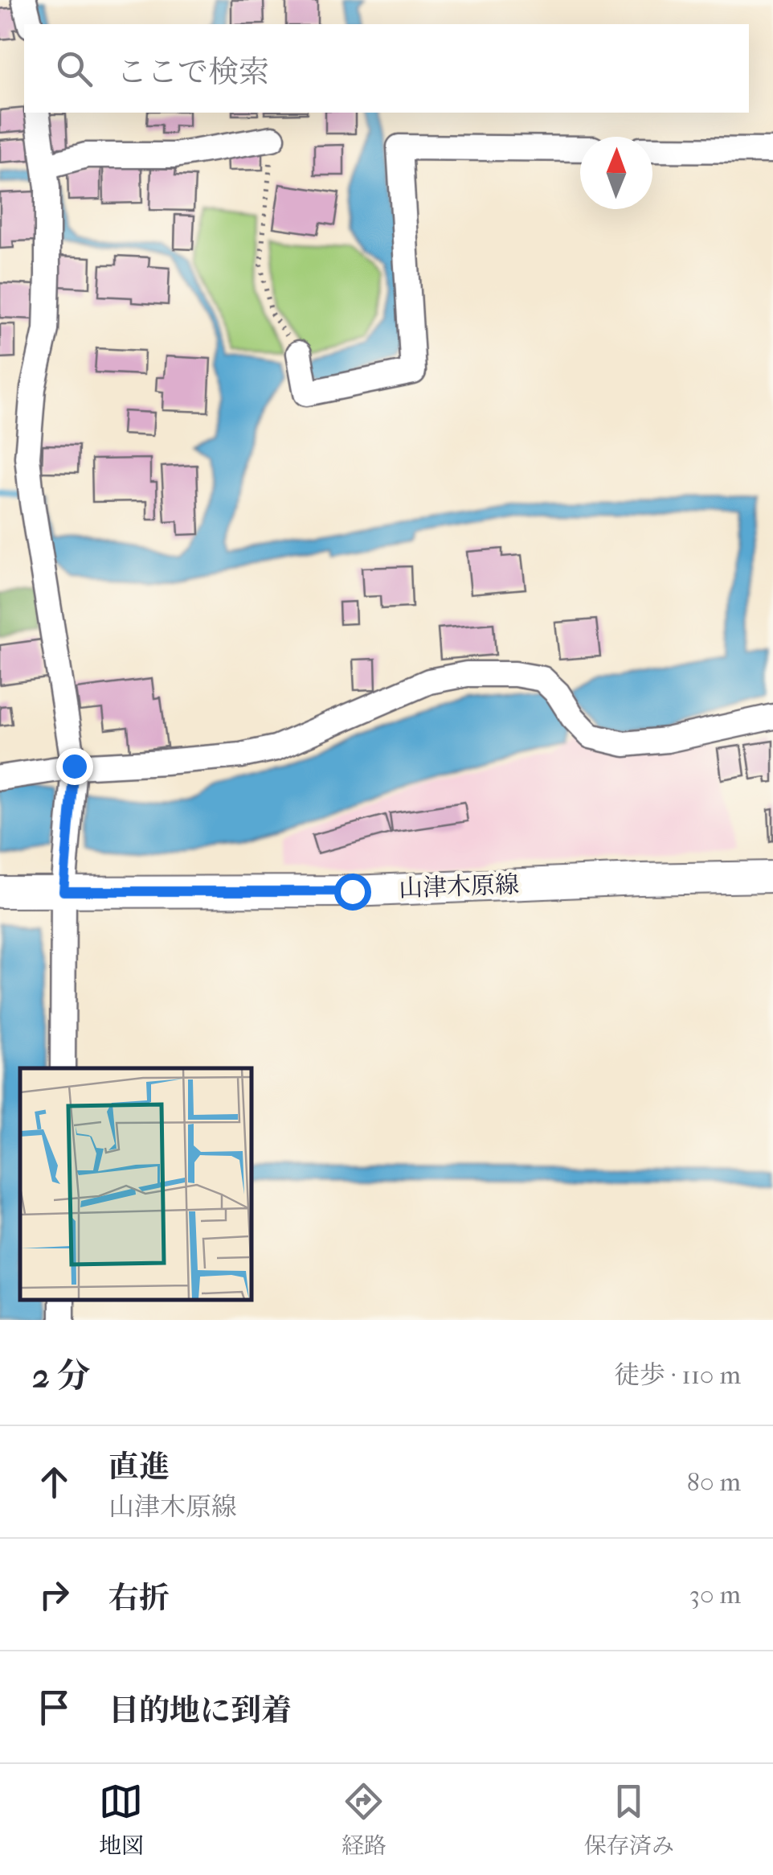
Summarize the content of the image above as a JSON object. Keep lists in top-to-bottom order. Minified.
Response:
{"streets":{"street":["山津木原線"]},"north":"top","page":{"search":"ここで検索","heading":["2 分","徒歩 · 110 m"],"list":[["直進","山津木原線","80 m"],["右折","30 m"],"目的地に到着"],"nav":["地図","経路","保存済み"]}}
